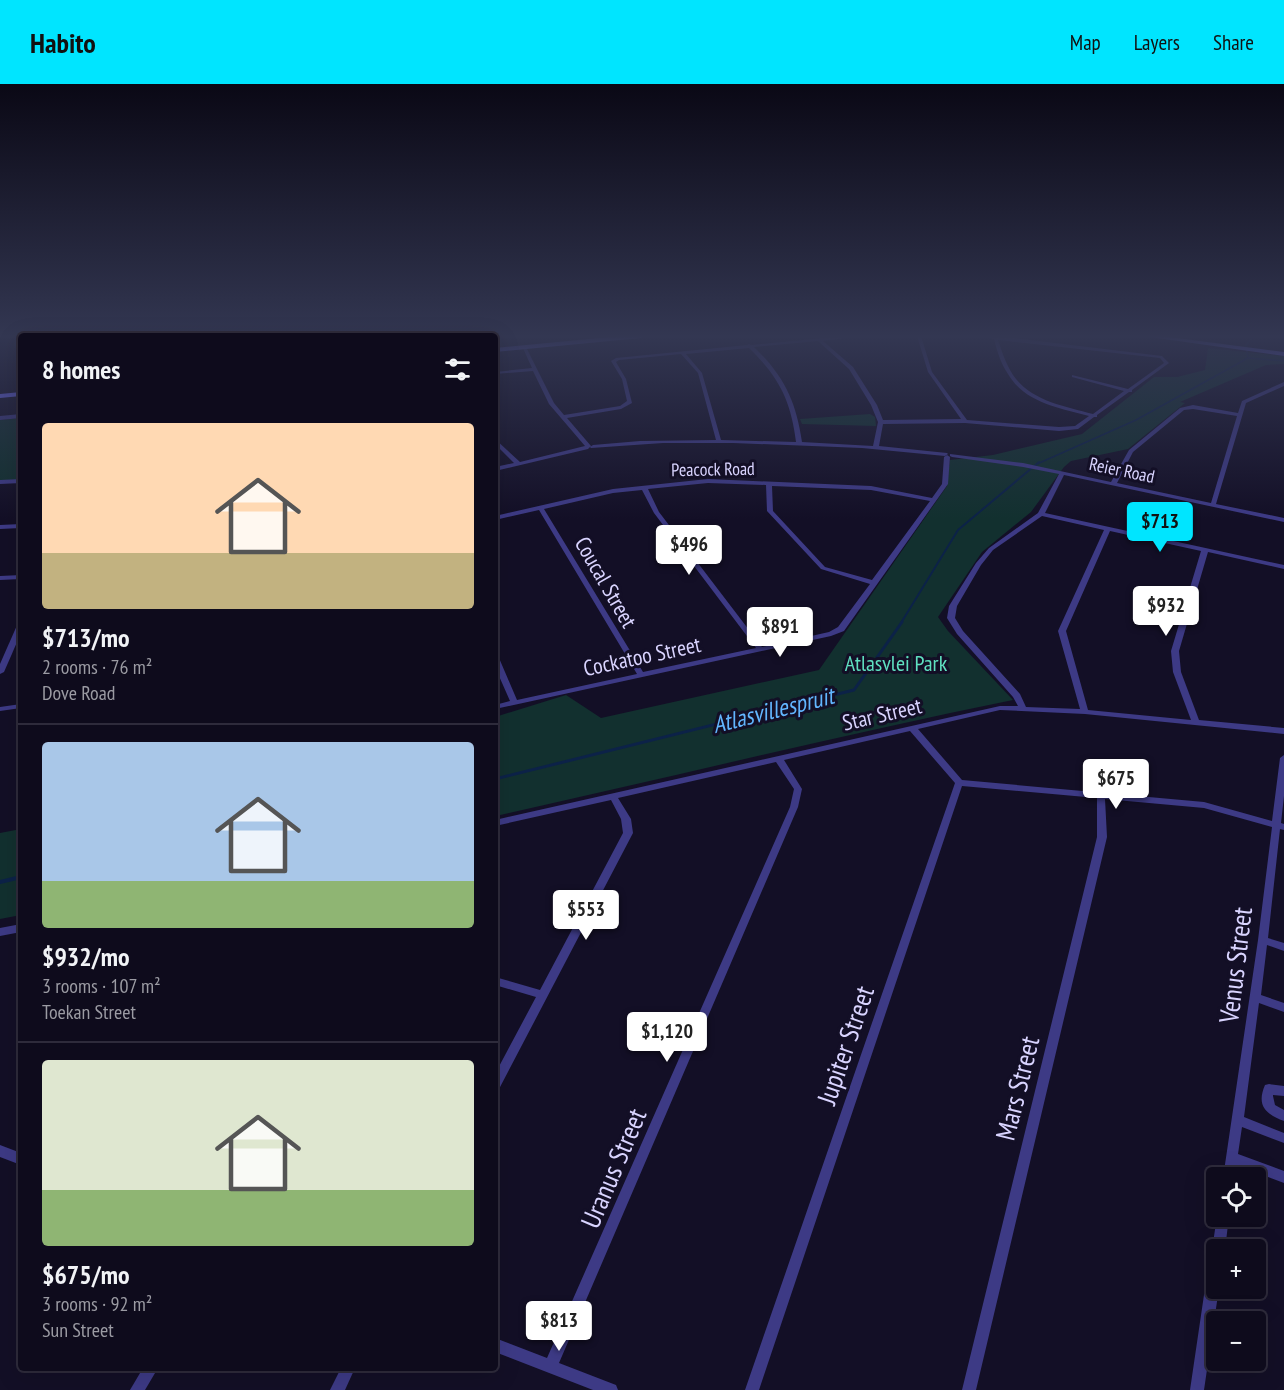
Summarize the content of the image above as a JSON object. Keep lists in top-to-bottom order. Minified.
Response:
{"streets":{"street":["Peacock Road","Reier Road","Coucal Street","Cockatoo Street","Star Street","Venus Street","Jupiter Street","Mars Street","Uranus Street"]},"crossings":[["Peacock Road","Coucal Street"],["Peacock Road","Cockatoo Street"],["Reier Road","Cockatoo Street"],["Coucal Street","Cockatoo Street"],["Star Street","Uranus Street"]],"water":["Atlasvillespruit"],"parks":["Atlasvlei Park"],"page":{"header":"Habito","nav":["Map","Layers","Share"],"heading":"8 homes","list":[{"name":"$713/mo","note":"2 rooms · 76 m² · Dove Road"},{"name":"$932/mo","note":"3 rooms · 107 m² · Toekan Street"},{"name":"$675/mo","note":"3 rooms · 92 m² · Sun Street"}],"price":["$713","$496","$932","$891","$675","$553","$1,120","$813"],"map_buttons":["+","−"]}}
